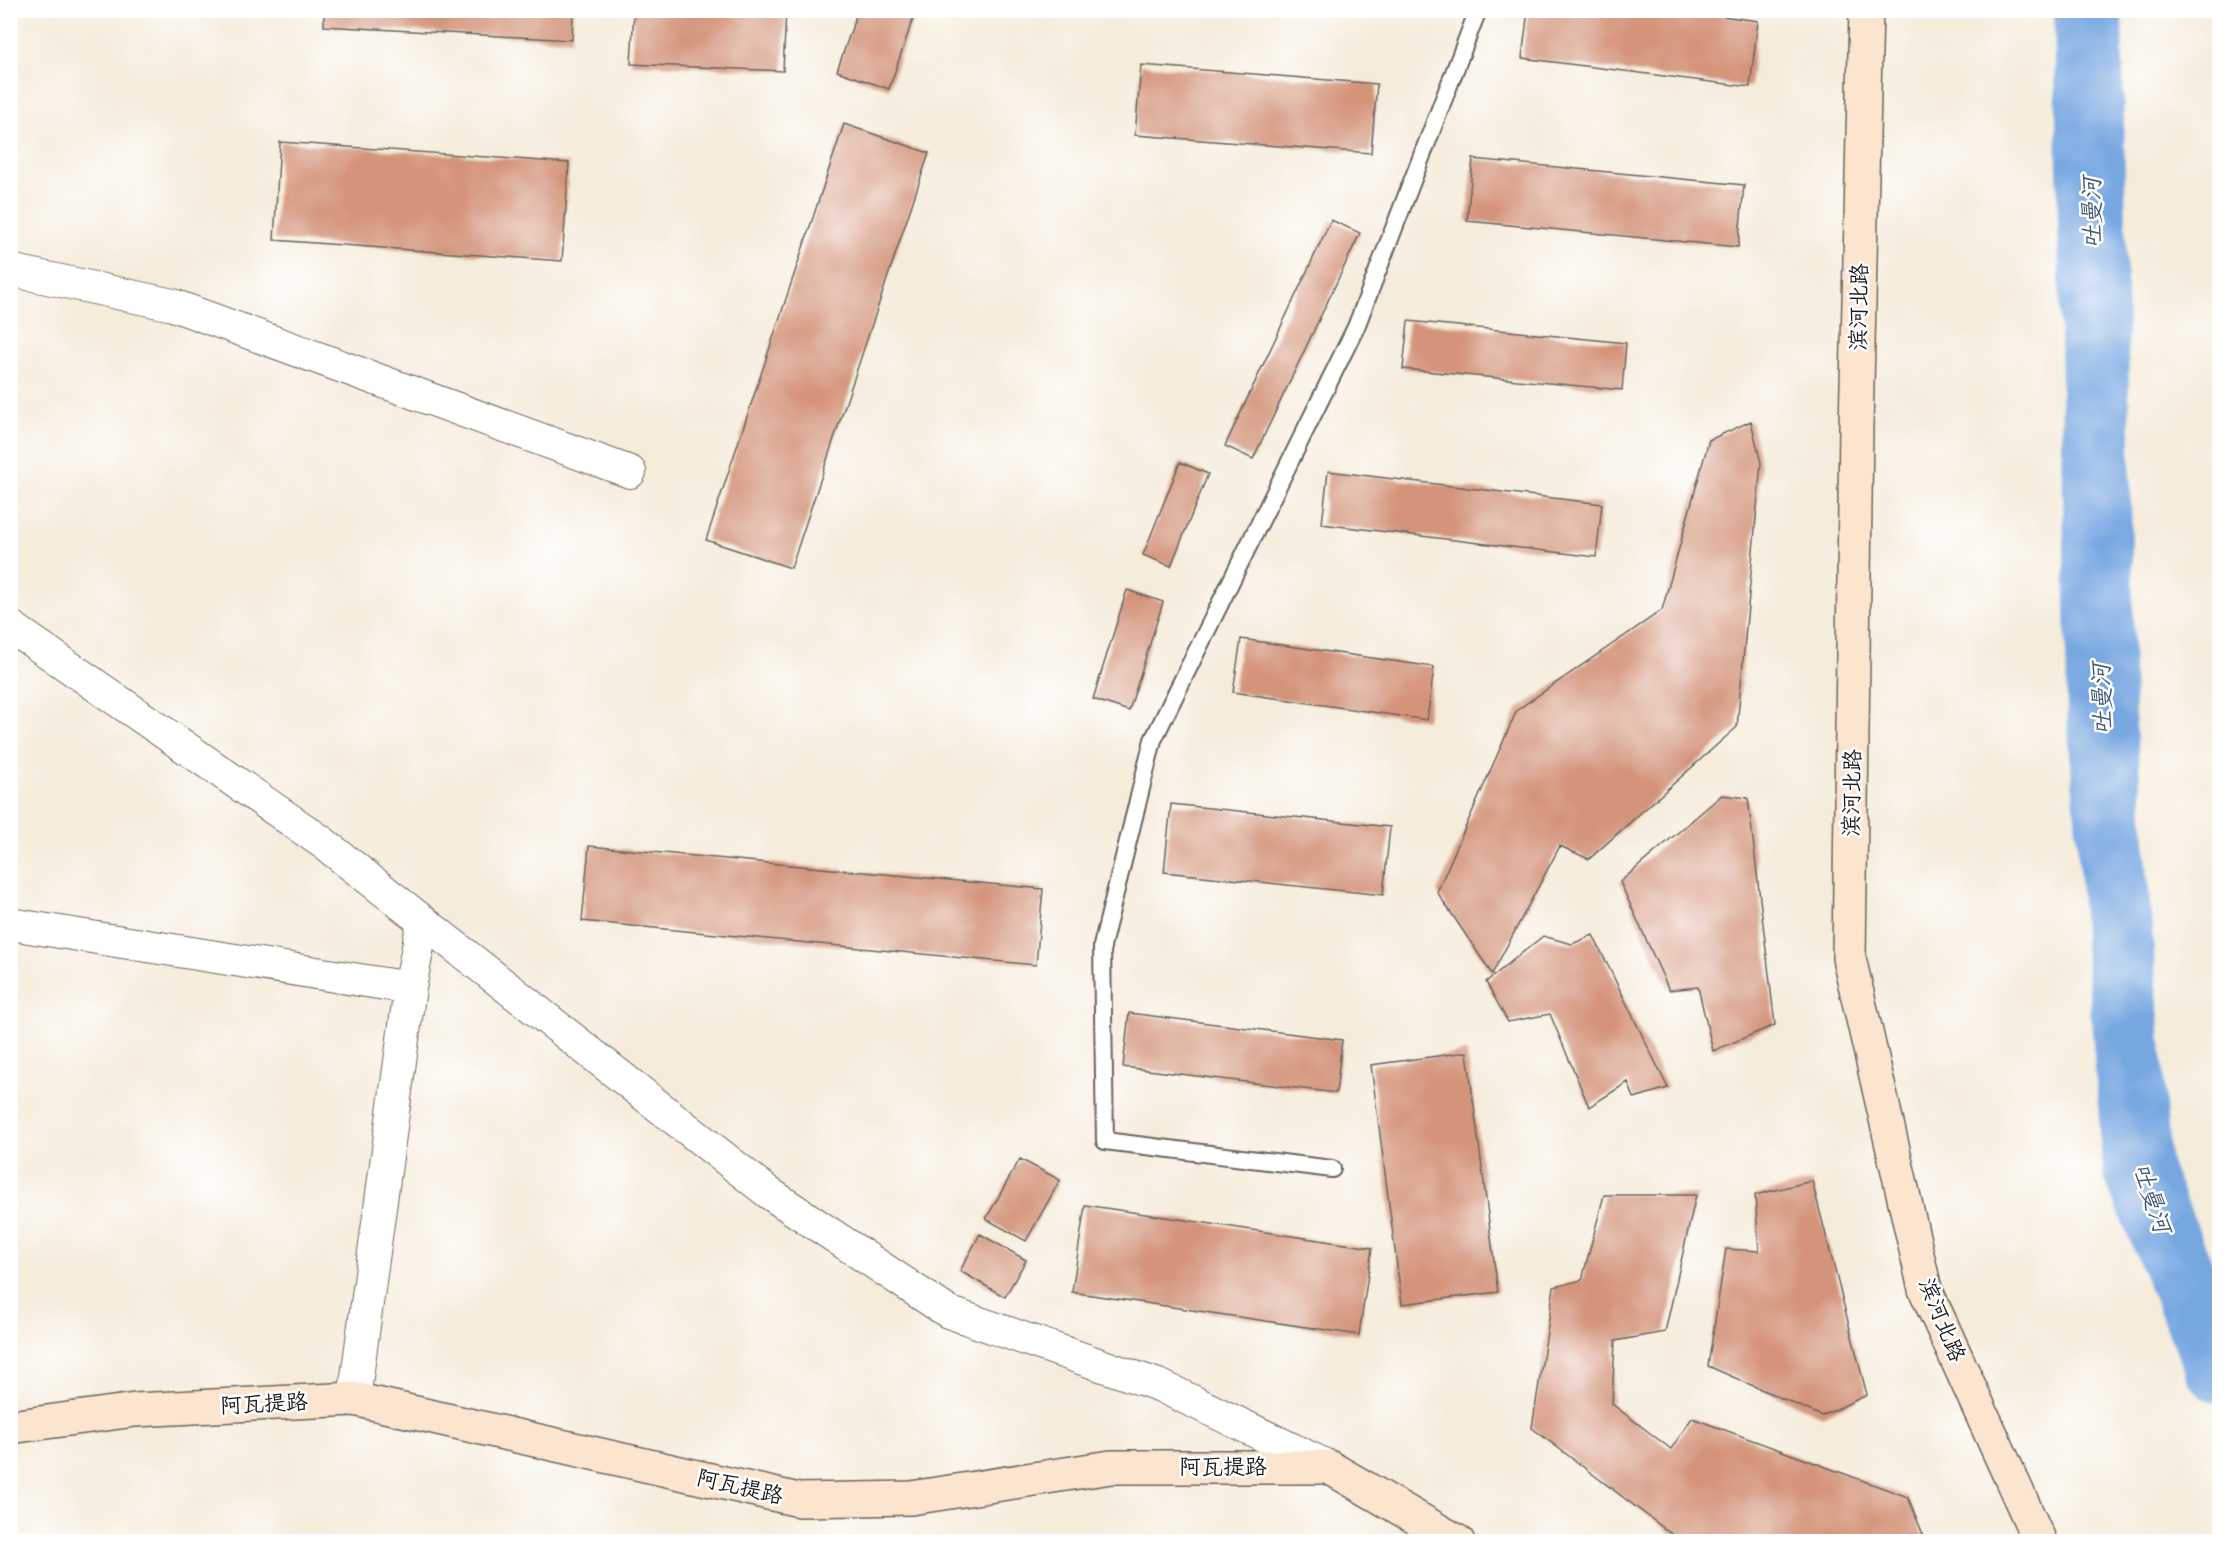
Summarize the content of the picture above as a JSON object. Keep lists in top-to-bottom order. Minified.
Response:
{"streets":{"main road":["滨河北路","阿瓦提路"]},"water":["吐曼河"]}
